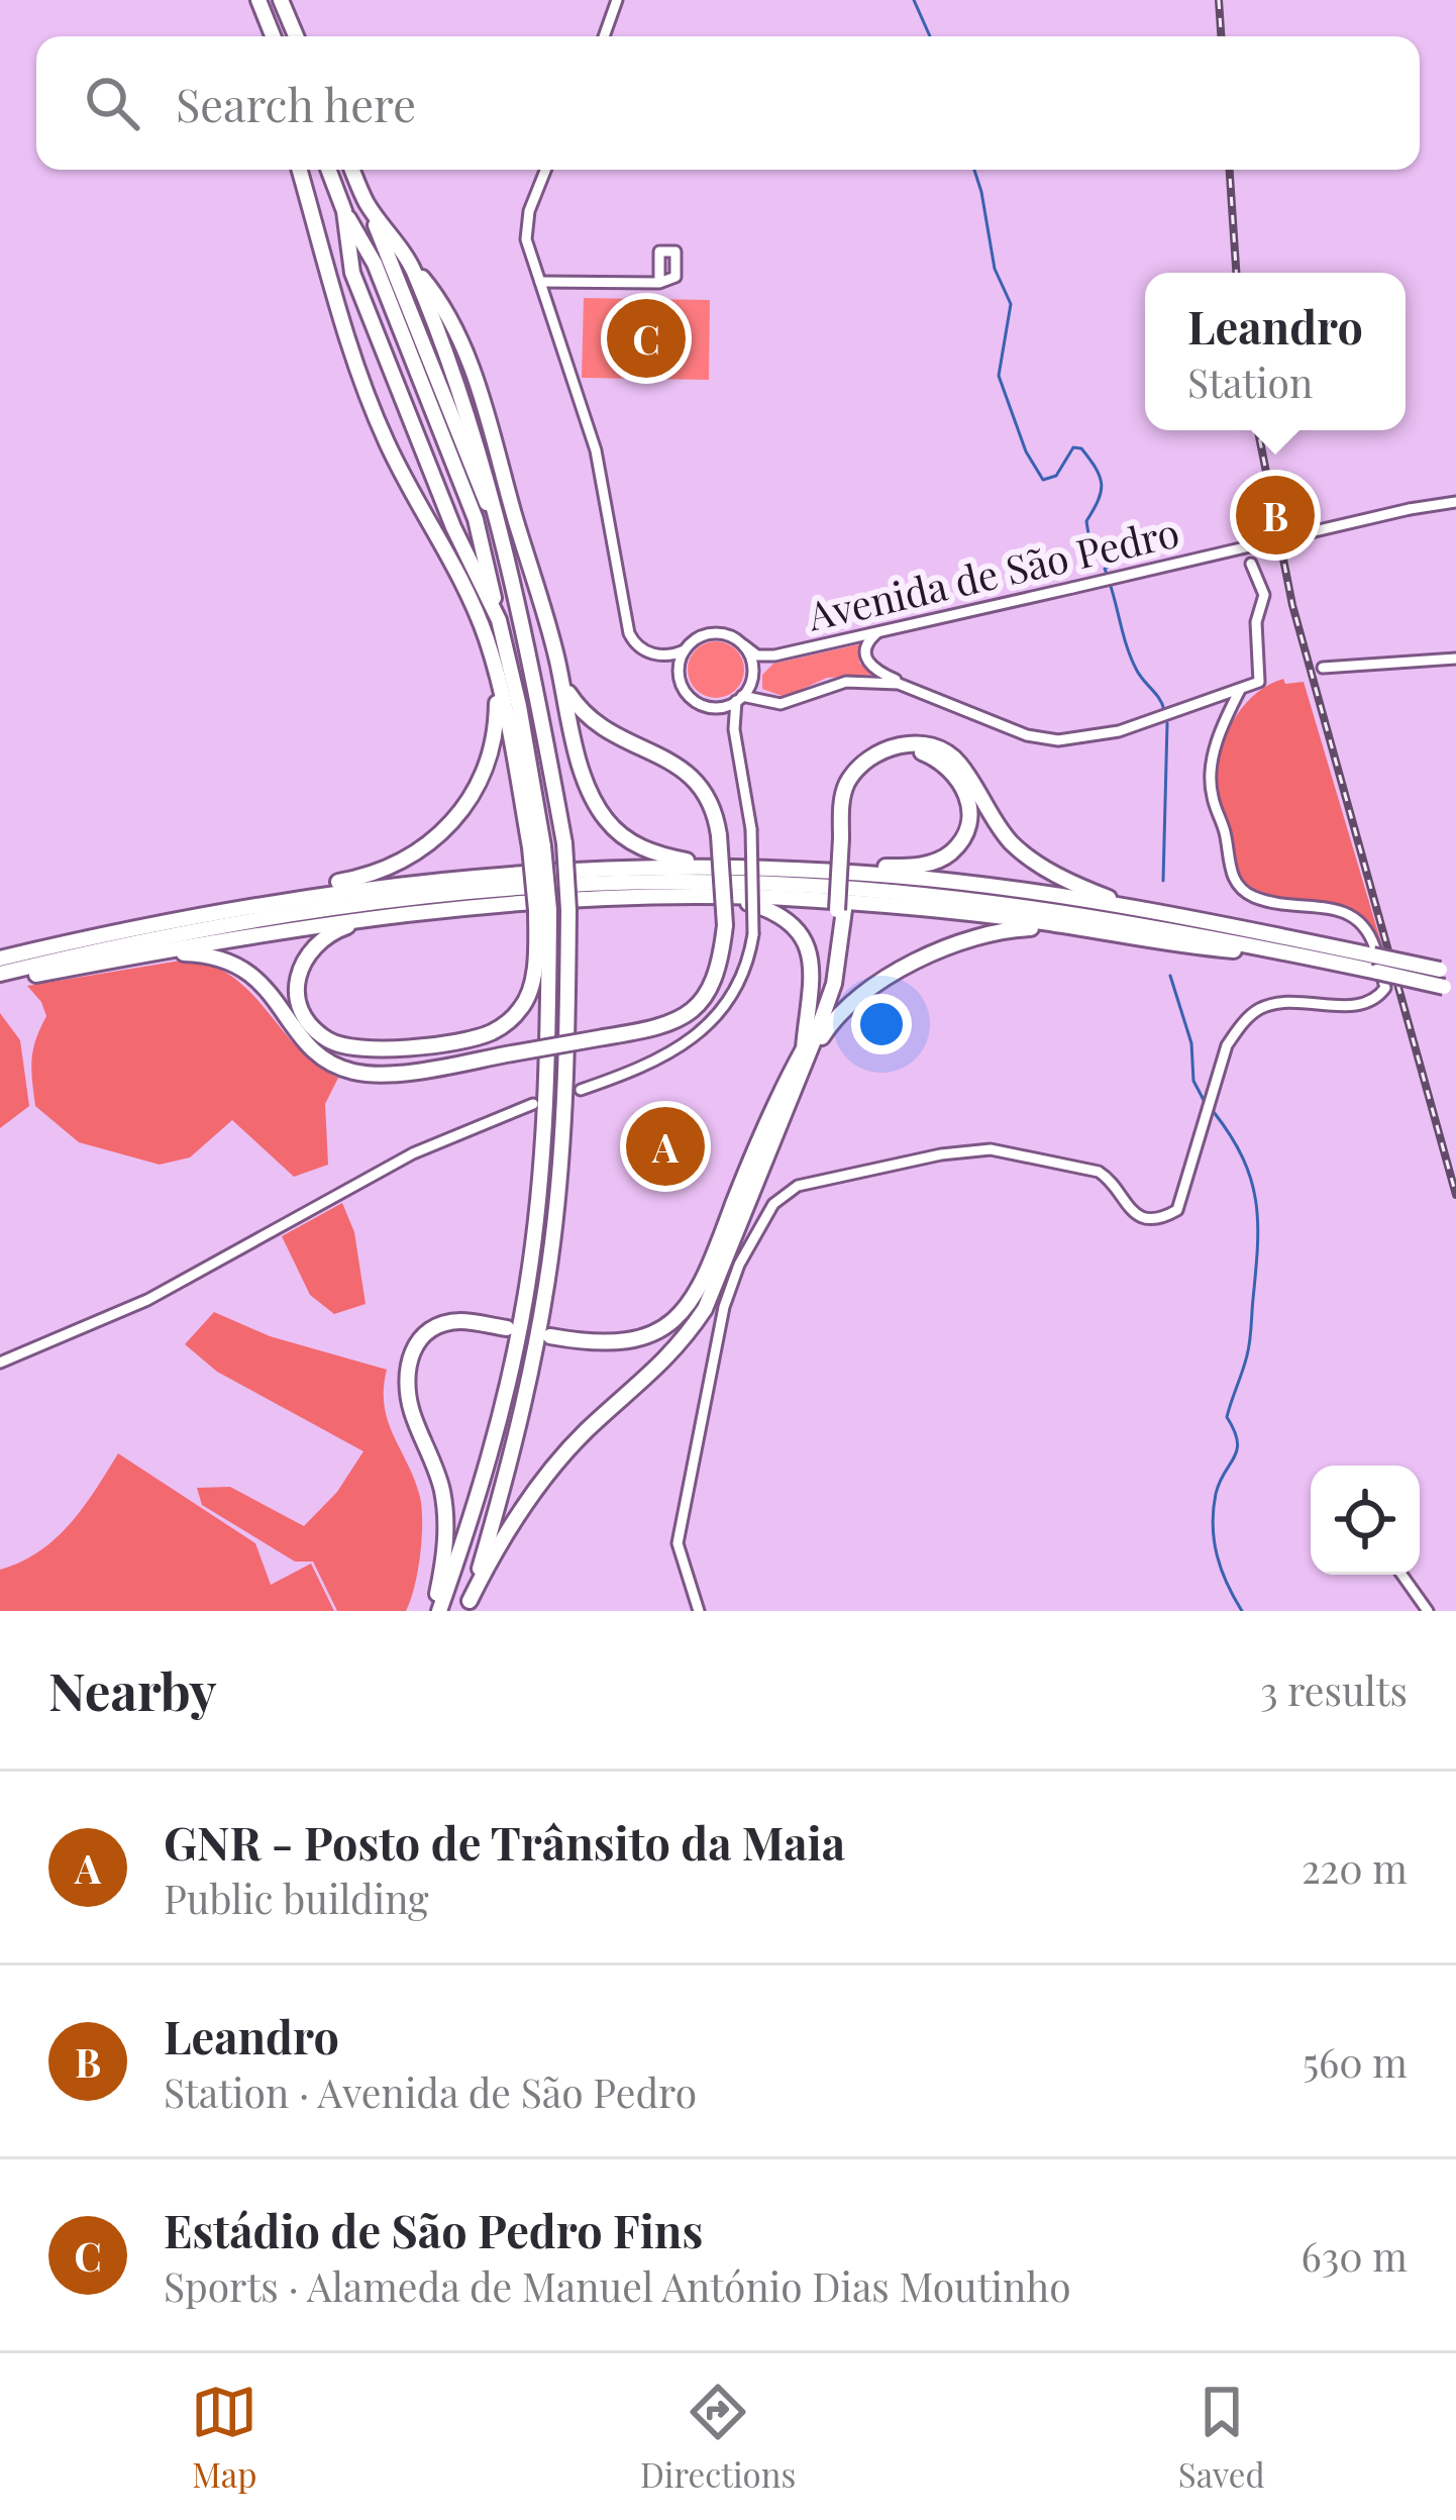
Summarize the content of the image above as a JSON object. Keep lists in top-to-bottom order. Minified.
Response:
{"streets":{"street":["Avenida de São Pedro"]},"page":{"search":"Search here","popup":["Leandro","Station"],"pins":["C","B","A"],"heading":["Nearby","3 results"],"list":[{"mark":"A","name":"GNR - Posto de Trânsito da Maia","note":"Public building","value":"220 m"},{"mark":"B","name":"Leandro","note":"Station · Avenida de São Pedro","value":"560 m"},{"mark":"C","name":"Estádio de São Pedro Fins","note":"Sports · Alameda de Manuel António Dias Moutinho","value":"630 m"}],"nav":["Map","Directions","Saved"]}}
